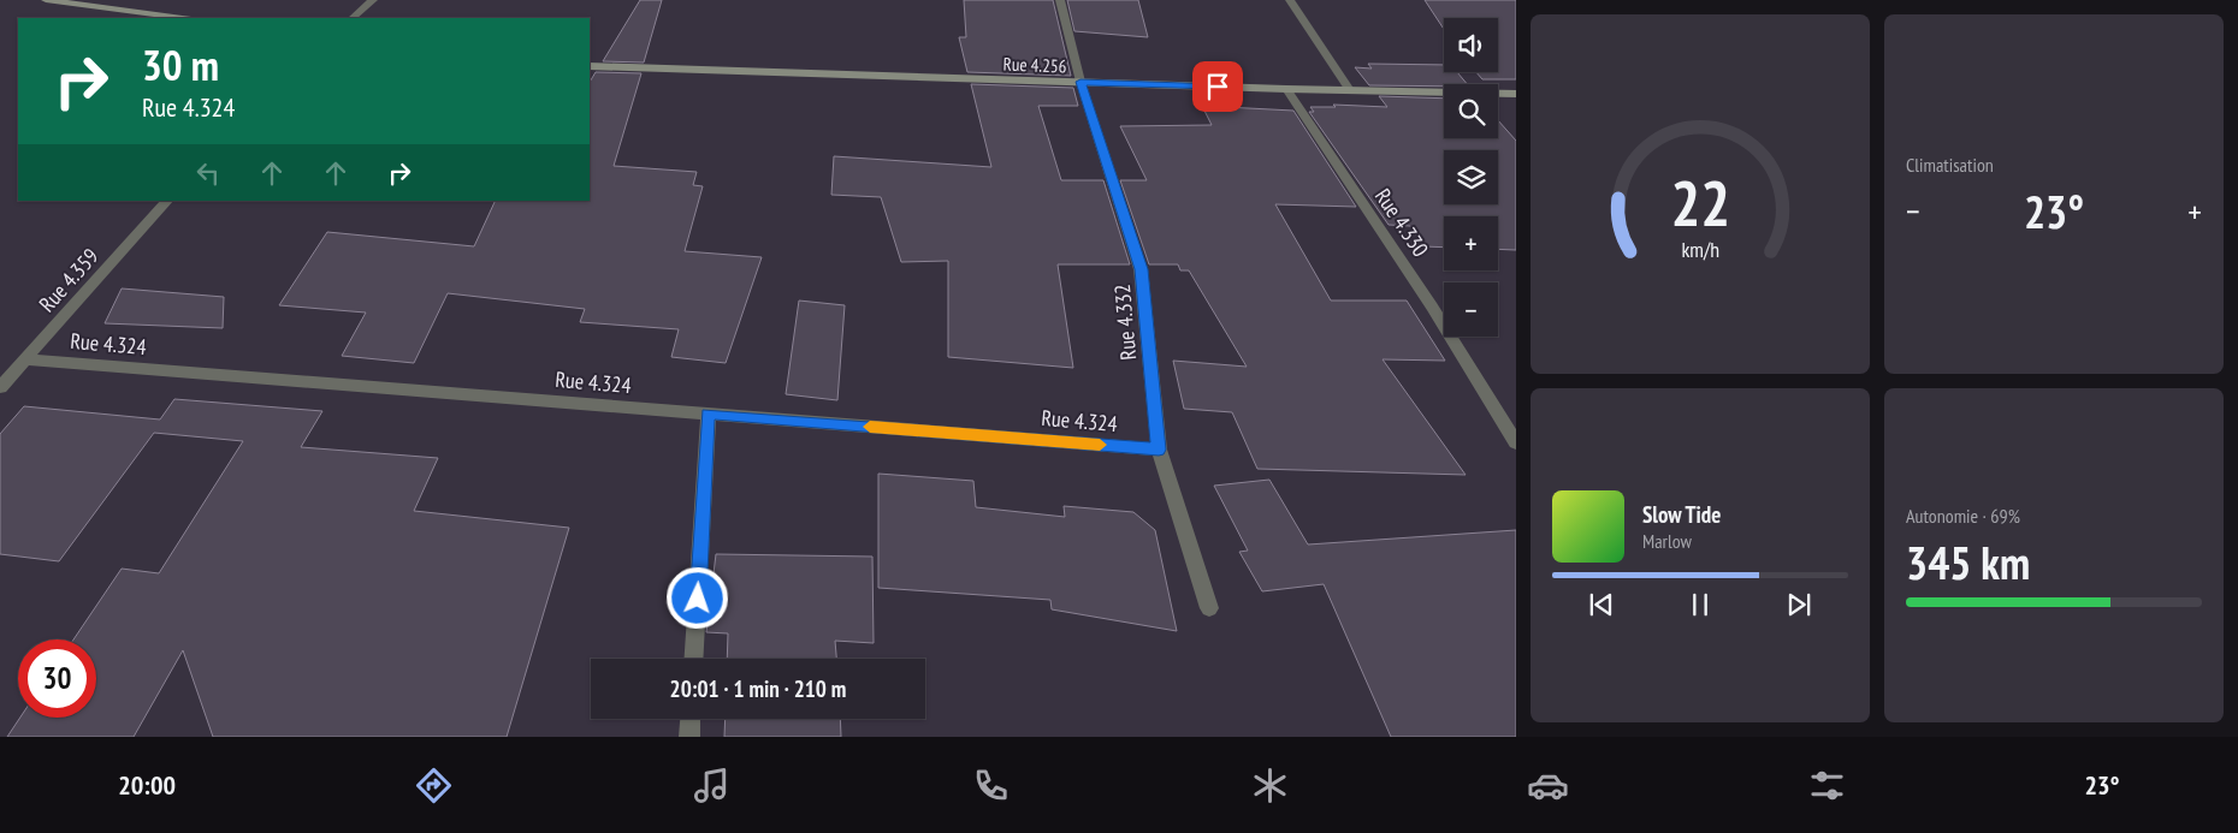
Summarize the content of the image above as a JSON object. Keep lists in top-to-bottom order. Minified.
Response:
{"streets":{"street":["Rue 4.256","Rue 4.330","Rue 4.359","Rue 4.332","Rue 4.324"]},"crossings":[["Rue 4.256","Rue 4.330"],["Rue 4.256","Rue 4.332"],["Rue 4.359","Rue 4.324"],["Rue 4.332","Rue 4.324"]],"page":{"tile":["Climatisation",["Autonomie · 69%","345 km"]],"map_buttons":["+","−"],"turn":["30 m","Rue 4.324"],"heat":["−","23°","+"],"song":["Slow Tide","Marlow"],"limit":"30","trip":"20:01 · 1 min · 210 m","tabs":["20:00","23°"],"gauge":["22","km/h"]}}
